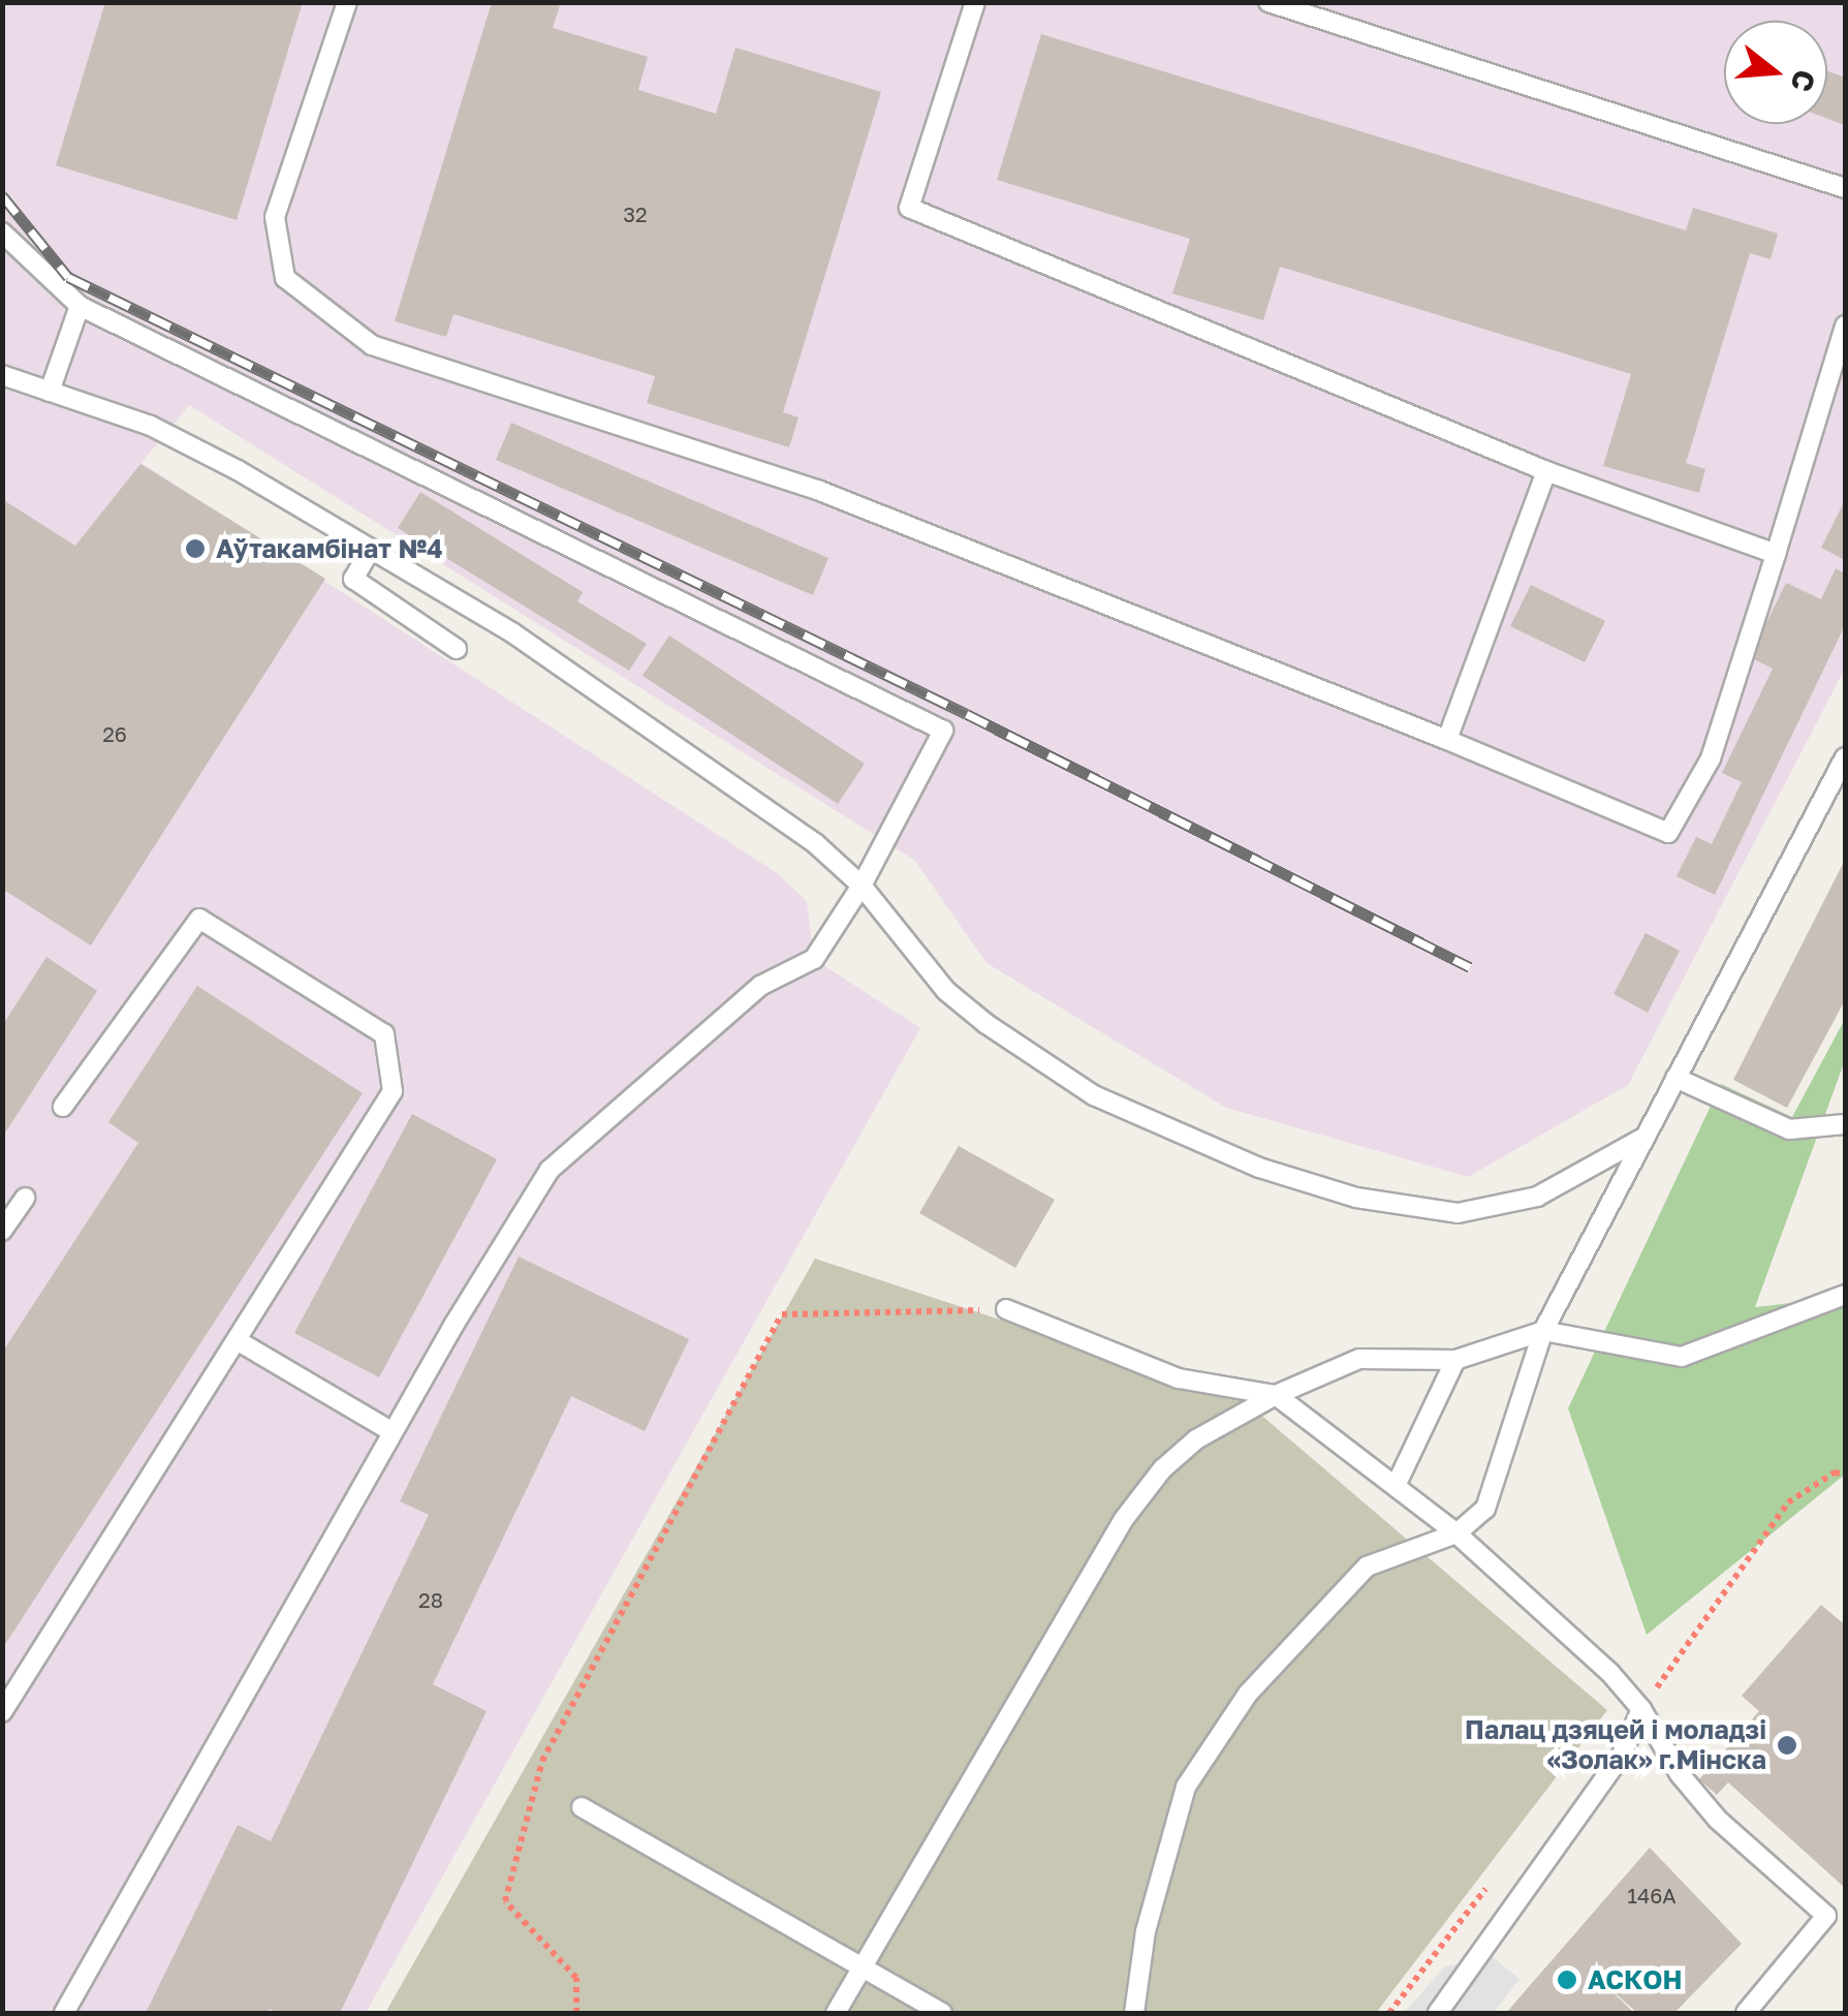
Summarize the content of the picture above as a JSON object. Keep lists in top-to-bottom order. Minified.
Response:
{"places":["Аўтакамбінат №4","Палац дзяцей і моладзі «Золак» г.Мінска","АСКОН"],"house_numbers":["32","26","28","146А"],"north":"right"}
